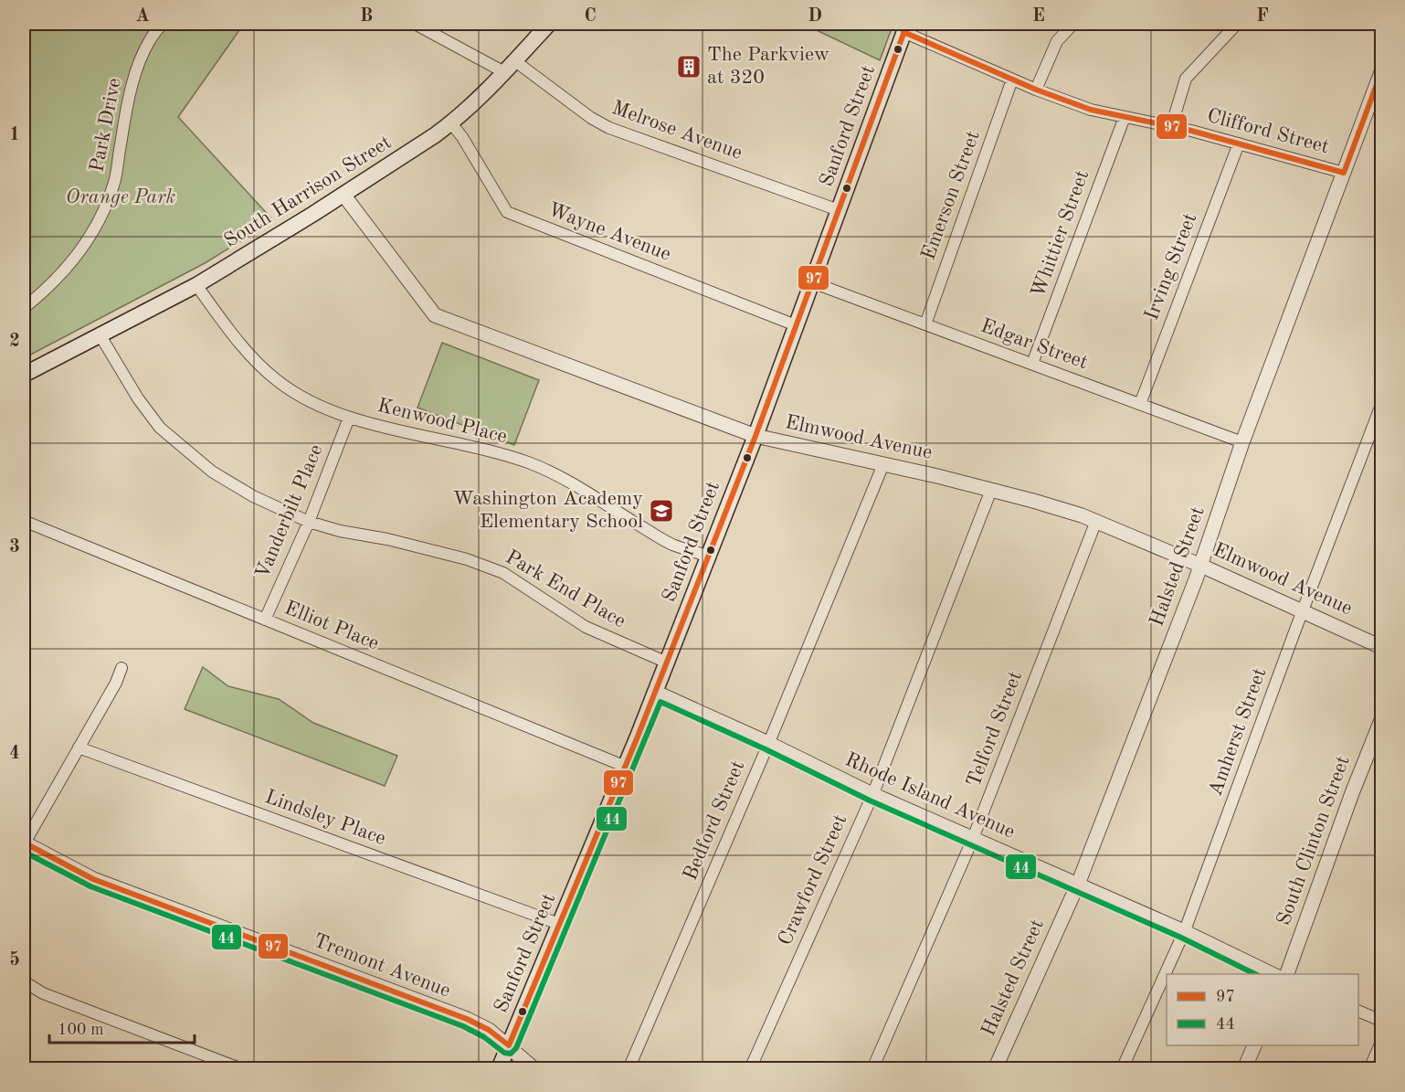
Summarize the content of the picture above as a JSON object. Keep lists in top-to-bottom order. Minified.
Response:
{"streets":{"main road":["Sanford Street","South Harrison Street"],"street":["Park Drive","Melrose Avenue","Clifford Street","Emerson Street","Wayne Avenue","Whittier Street","Irving Street","Edgar Street","Kenwood Place","Elmwood Avenue","Vanderbilt Place","Halsted Street","Park End Place","Elliot Place","Telford Street","Amherst Street","Rhode Island Avenue","Lindsley Place","Bedford Street","South Clinton Street","Crawford Street","Tremont Avenue"]},"crossings":[["Sanford Street","Melrose Avenue"],["Sanford Street","Clifford Street"],["Sanford Street","Wayne Avenue"],["Sanford Street","Edgar Street"],["Sanford Street","Kenwood Place"],["Sanford Street","Elmwood Avenue"],["Sanford Street","Park End Place"],["Sanford Street","Elliot Place"],["Sanford Street","Rhode Island Avenue"],["Sanford Street","Lindsley Place"],["Sanford Street","Tremont Avenue"],["Melrose Avenue","South Harrison Street"],["Clifford Street","Emerson Street"],["Clifford Street","Whittier Street"],["Clifford Street","Irving Street"],["Clifford Street","Halsted Street"],["South Harrison Street","Wayne Avenue"],["South Harrison Street","Kenwood Place"],["South Harrison Street","Elmwood Avenue"],["South Harrison Street","Park End Place"],["Emerson Street","Edgar Street"],["Whittier Street","Edgar Street"],["Irving Street","Edgar Street"],["Edgar Street","Halsted Street"],["Kenwood Place","Vanderbilt Place"],["Elmwood Avenue","Halsted Street"],["Elmwood Avenue","Telford Street"],["Elmwood Avenue","Amherst Street"],["Elmwood Avenue","Bedford Street"],["Elmwood Avenue","Crawford Street"],["Vanderbilt Place","Park End Place"],["Vanderbilt Place","Elliot Place"],["Halsted Street","Rhode Island Avenue"],["Telford Street","Rhode Island Avenue"],["Amherst Street","Rhode Island Avenue"],["Rhode Island Avenue","Bedford Street"],["Rhode Island Avenue","Crawford Street"]],"parks":["Orange Park"],"places":{"building":["The Parkview at 320"],"school or university":["Washington Academy Elementary School"]},"lines":["transit line 97","transit line 44"],"legend":["97","44"],"scale_bar":"100 m","grid":{"columns":["A","B","C","D","E","F"],"rows":["1","2","3","4","5"]}}
